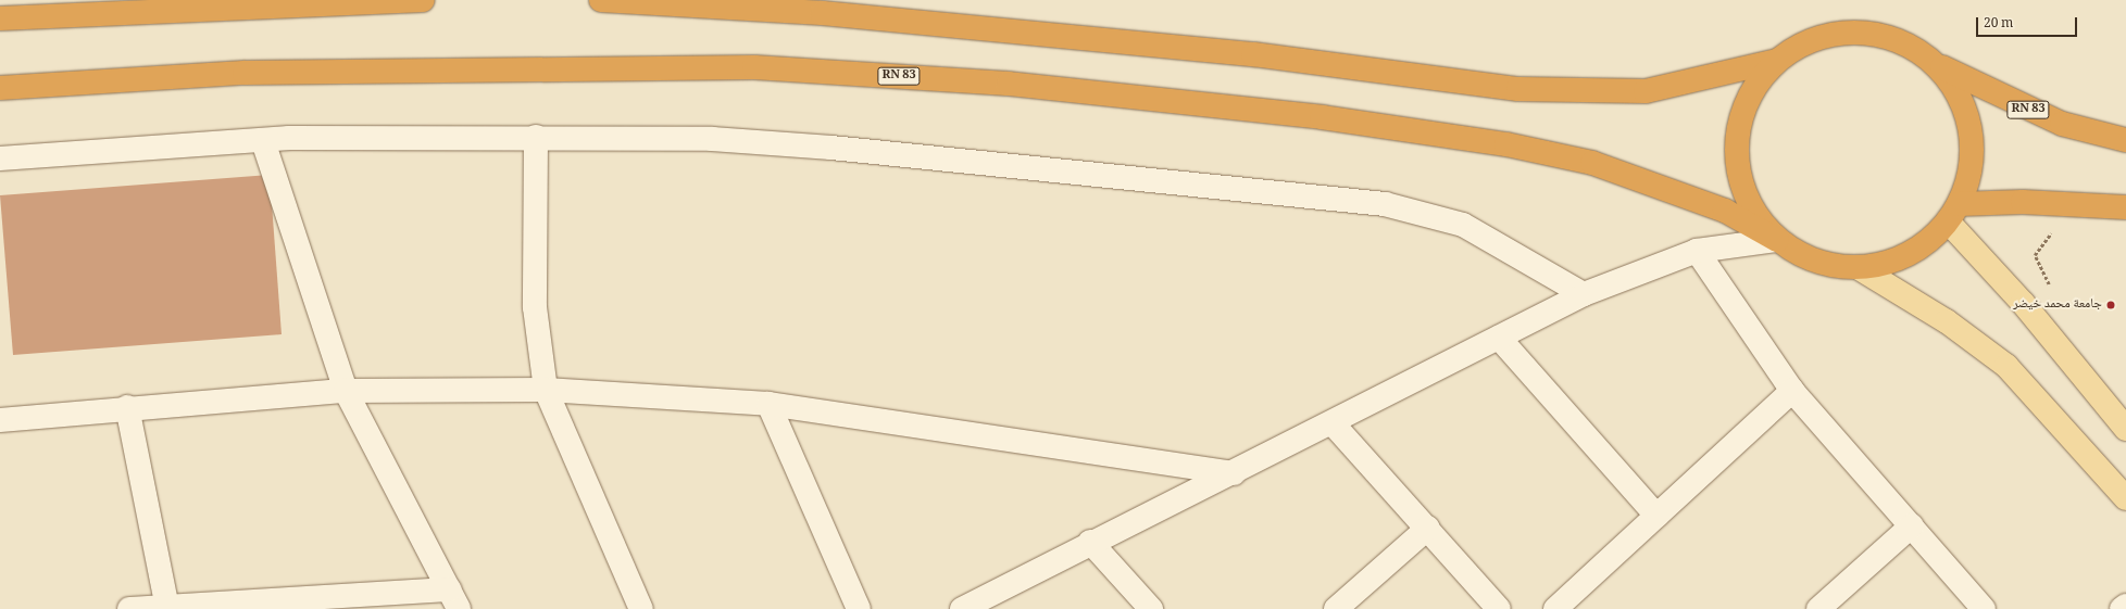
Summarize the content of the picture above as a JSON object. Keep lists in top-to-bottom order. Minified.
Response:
{"streets":{"highway":["RN 83"]},"places":["جامعة محمد خيضر"],"scale_bar":"20 m"}
